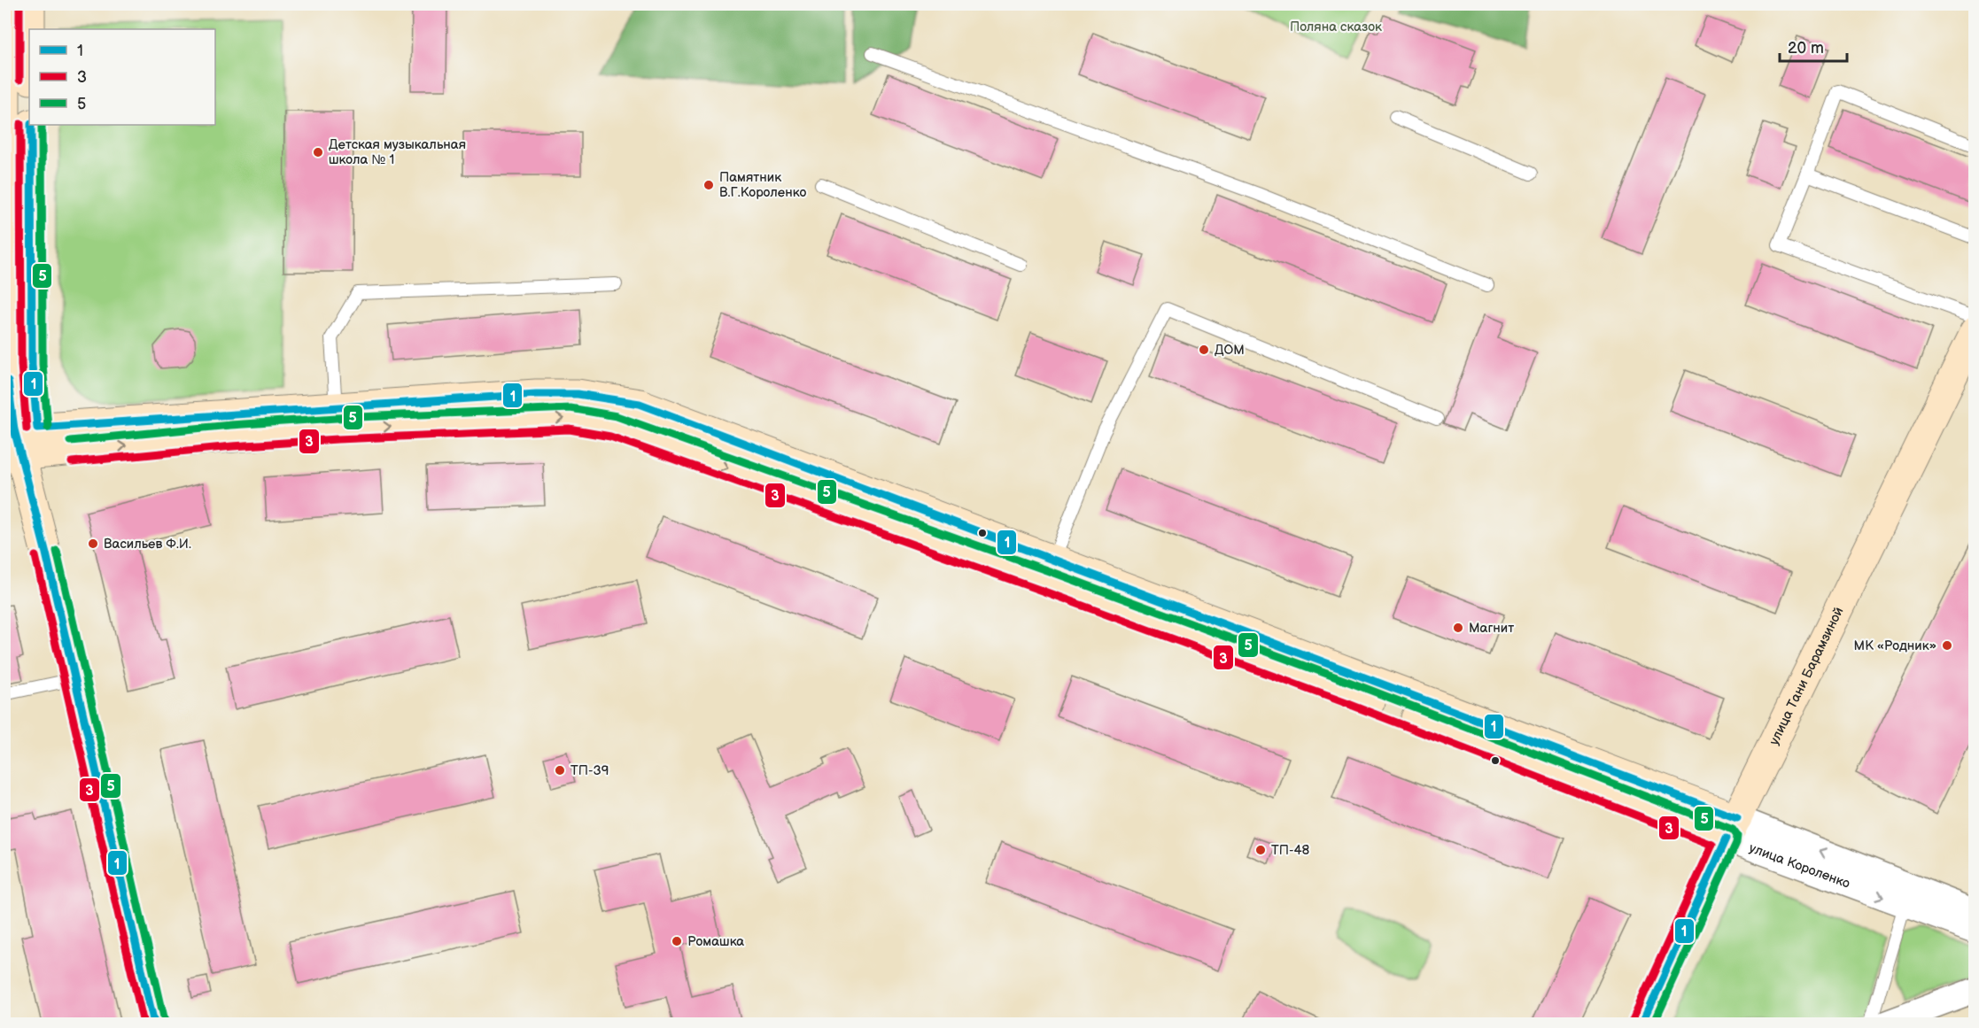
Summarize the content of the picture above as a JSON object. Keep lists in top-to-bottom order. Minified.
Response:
{"streets":{"street":["улица Тани Барамзиной","улица Короленко"]},"crossings":[["улица Тани Барамзиной","улица Короленко"]],"parks":["Поляна сказок"],"places":["Детская музыкальная школа № 1","Памятник В.Г.Короленко","ДОМ","Васильев Ф.И.","Магнит","МК «Родник»","ТП-39","ТП-48","Ромашка"],"lines":["transit line 1","transit line 3","transit line 5"],"legend":["1","3","5"],"scale_bar":"20 m"}
